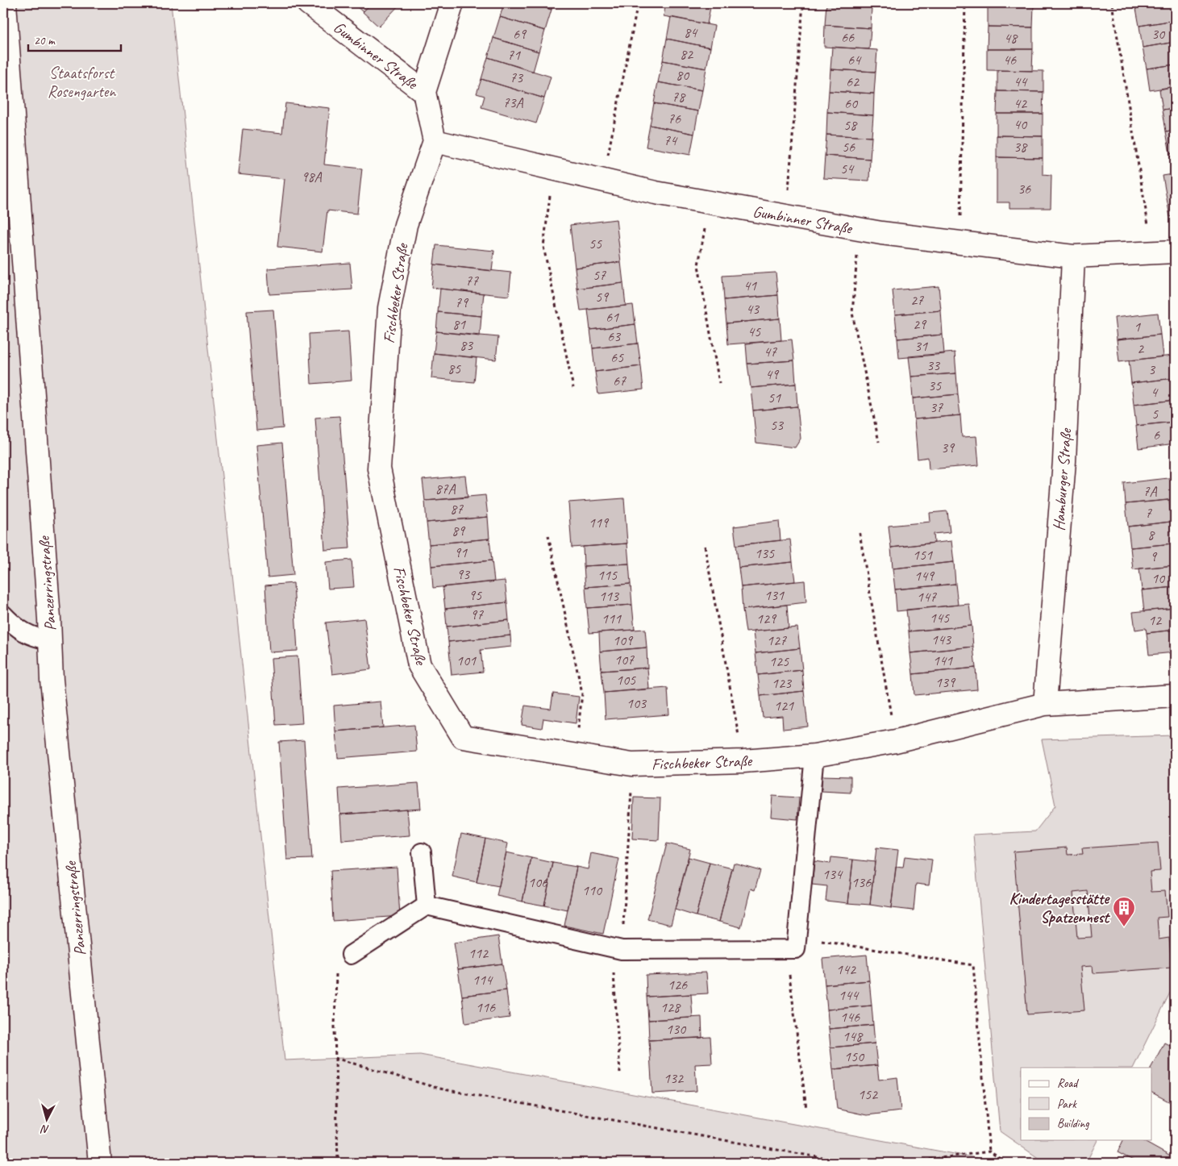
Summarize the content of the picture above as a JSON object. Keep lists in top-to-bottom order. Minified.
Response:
{"streets":{"street":["Gumbinner Straße","Fischbeker Straße","Hamburger Straße","Panzerringstraße"]},"crossings":[["Gumbinner Straße","Fischbeker Straße"],["Gumbinner Straße","Hamburger Straße"],["Fischbeker Straße","Hamburger Straße"]],"parks":["Staatsforst Rosengarten"],"places":{"building":["Kindertagesstätte Spatzennest"]},"house_numbers":["84","69","30","66","48","82","71","64","46","80","73","62","44","78","73A","60","42","76","40","58","74","56","38","54","98A","36","55","57","77","41","59","27","79","43","61","81","29","1","45","63","83","31","2","47","65","33","85","3","49","67","35","4","51","37","5","53","6","39","87A","7A","87","7","119","89","8","91","135","151","9","93","115","149","10","95","131","113","147","97","145","111","129","12","143","109","127","107","101","141","125","105","139","123","103","121","134","106","136","110","112","142","114","126","144","116","128","146","130","148","150","132","152"],"legend":["Road","Park","Building"],"scale_bar":"20 m","north":"bottom"}
